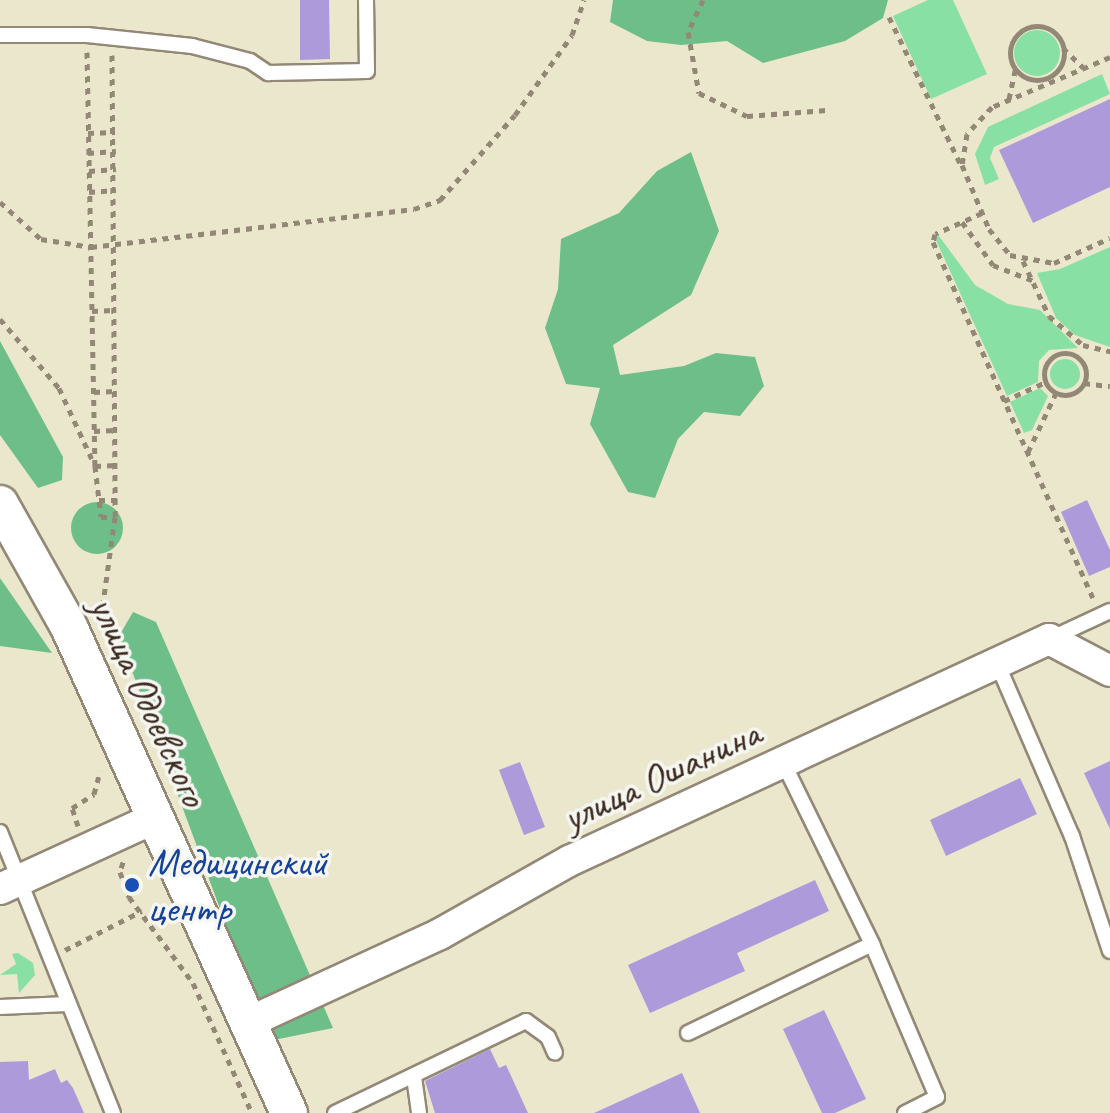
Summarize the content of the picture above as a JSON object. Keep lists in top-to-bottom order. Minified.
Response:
{"streets":{"street":["улица Одоевского","улица Ошанина"]},"crossings":[["улица Одоевского","улица Ошанина"]],"places":["Медицинский центр"]}
